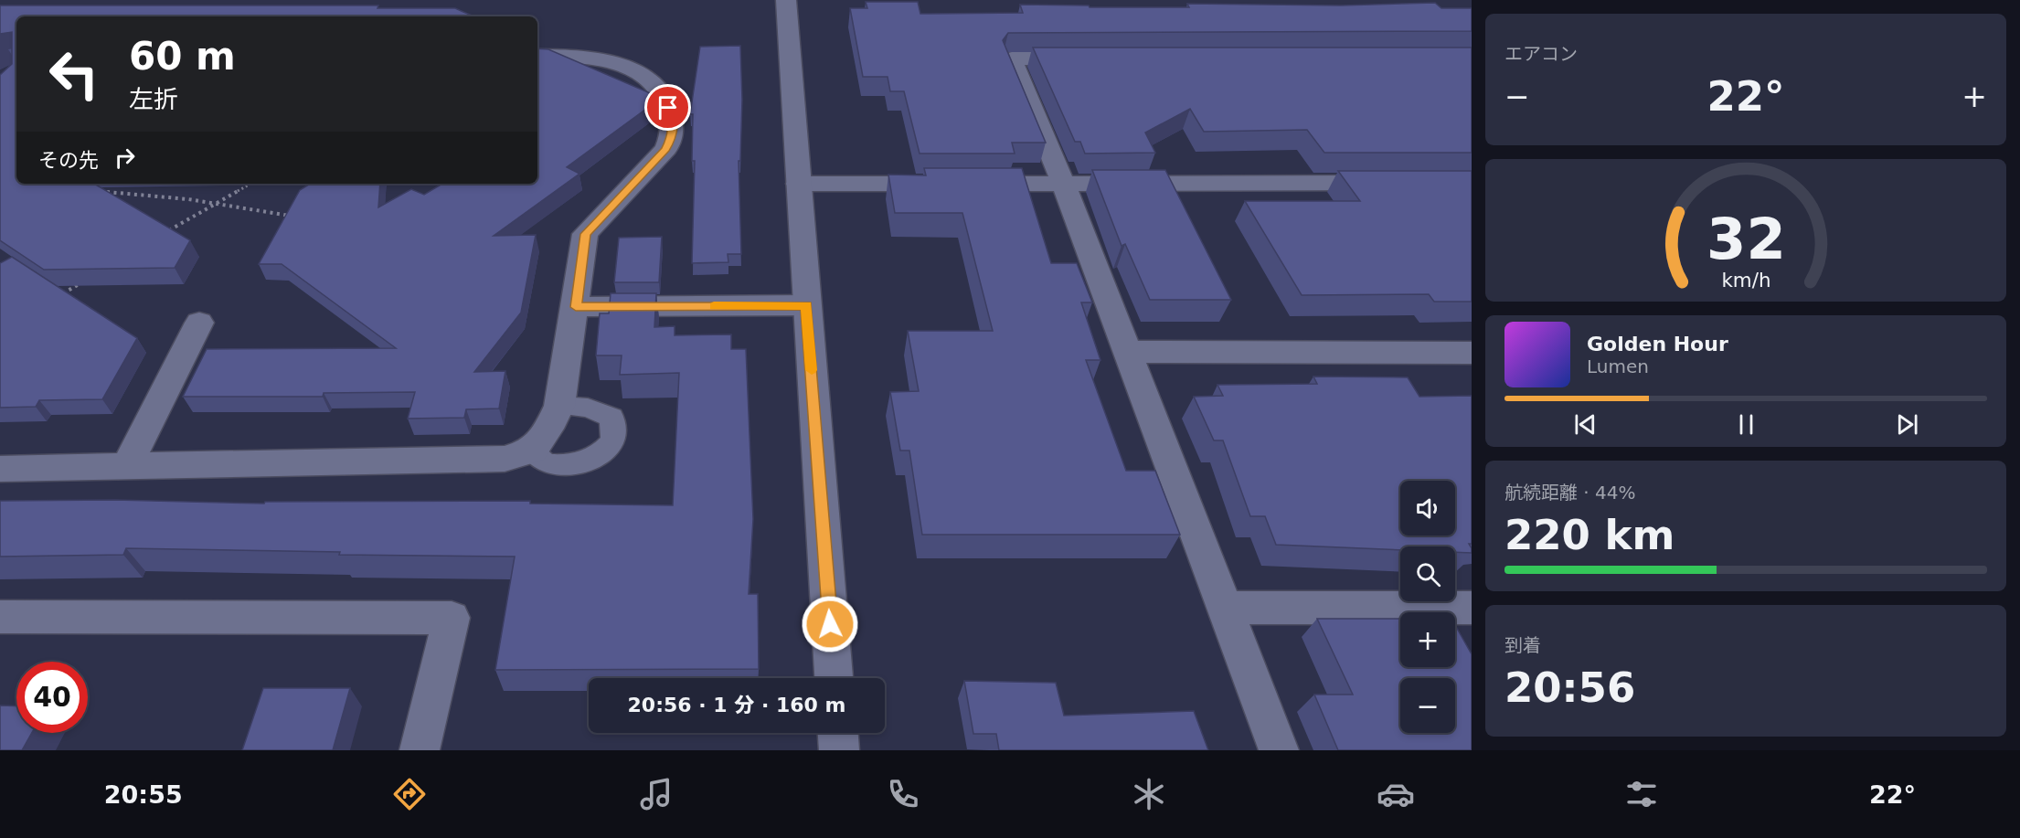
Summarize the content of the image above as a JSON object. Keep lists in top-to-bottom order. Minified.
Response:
{"page":{"tile":["エアコン",["航続距離 · 44%","220 km"],["到着","20:56"]],"turn":["60 m","左折"],"heat":["−","22°","+"],"then":"その先","song":["Golden Hour","Lumen"],"map_buttons":["+","−"],"limit":"40","trip":"20:56 · 1 分 · 160 m","tabs":["20:55","22°"],"gauge":["32","km/h"]}}
